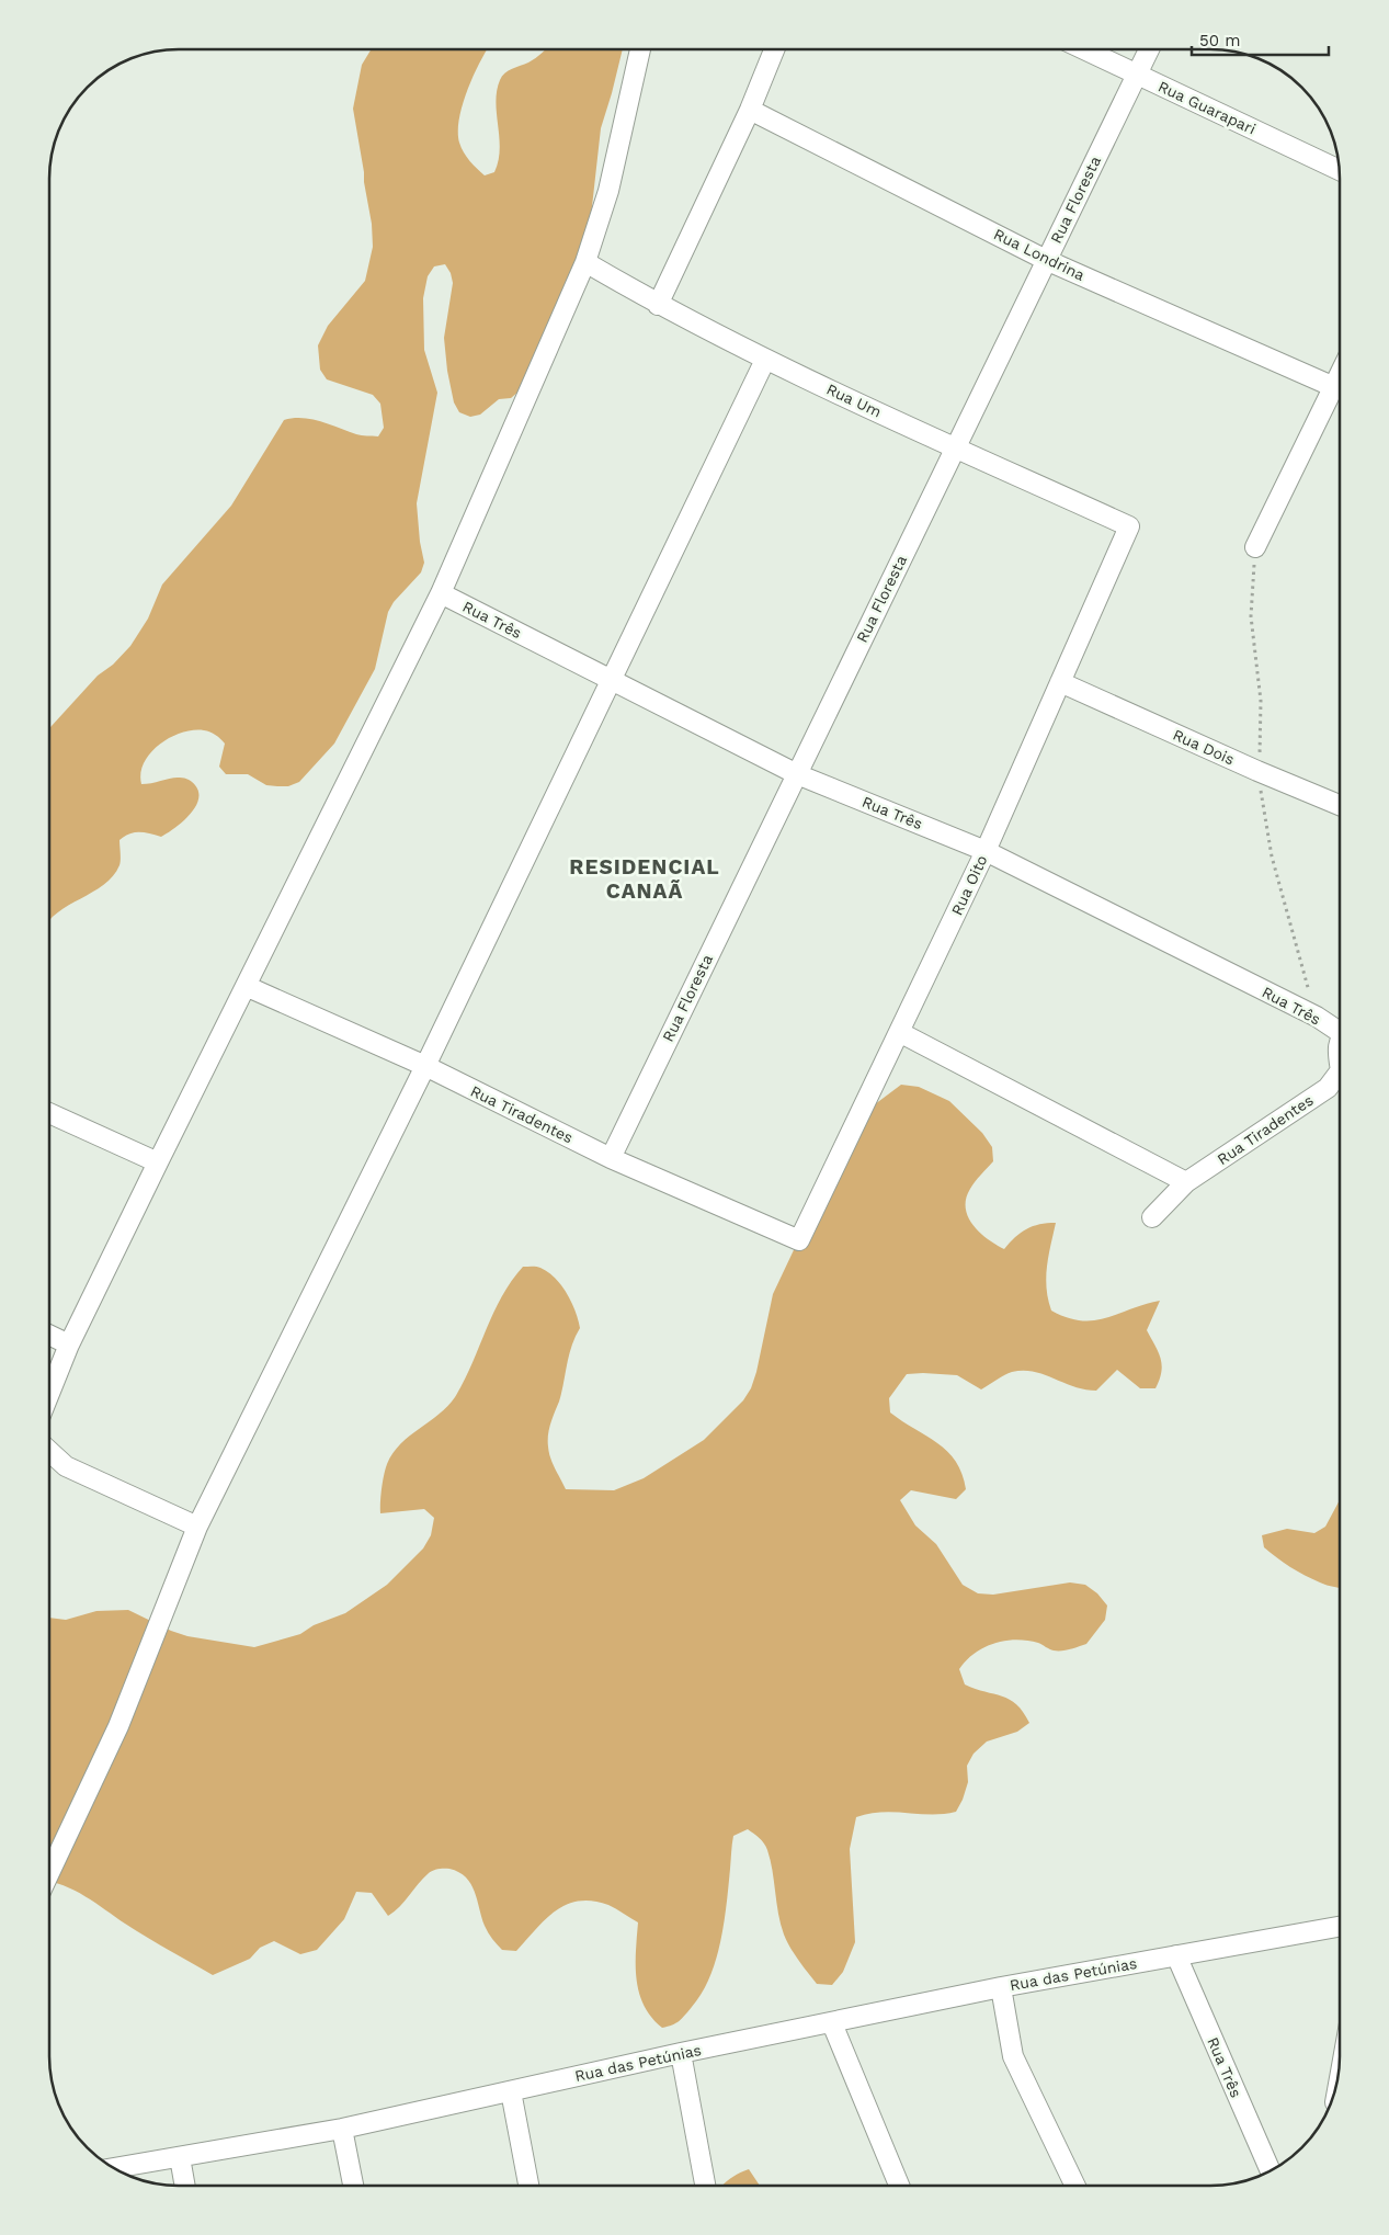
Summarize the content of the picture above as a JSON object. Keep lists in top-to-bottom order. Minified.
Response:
{"streets":{"street":["Rua Guarapari","Rua Floresta","Rua Londrina","Rua Um","Rua Três","Rua Dois","Rua Oito","Rua Tiradentes","Rua das Petúnias"]},"crossings":[["Rua Guarapari","Rua Floresta"],["Rua Floresta","Rua Londrina"],["Rua Floresta","Rua Um"],["Rua Floresta","Rua Três"],["Rua Floresta","Rua Tiradentes"],["Rua Um","Rua Oito"],["Rua Três","Rua Oito"],["Rua Três","Rua das Petúnias"],["Rua Dois","Rua Oito"],["Rua Oito","Rua Tiradentes"]],"districts":["RESIDENCIAL CANAÃ"],"scale_bar":"50 m"}
